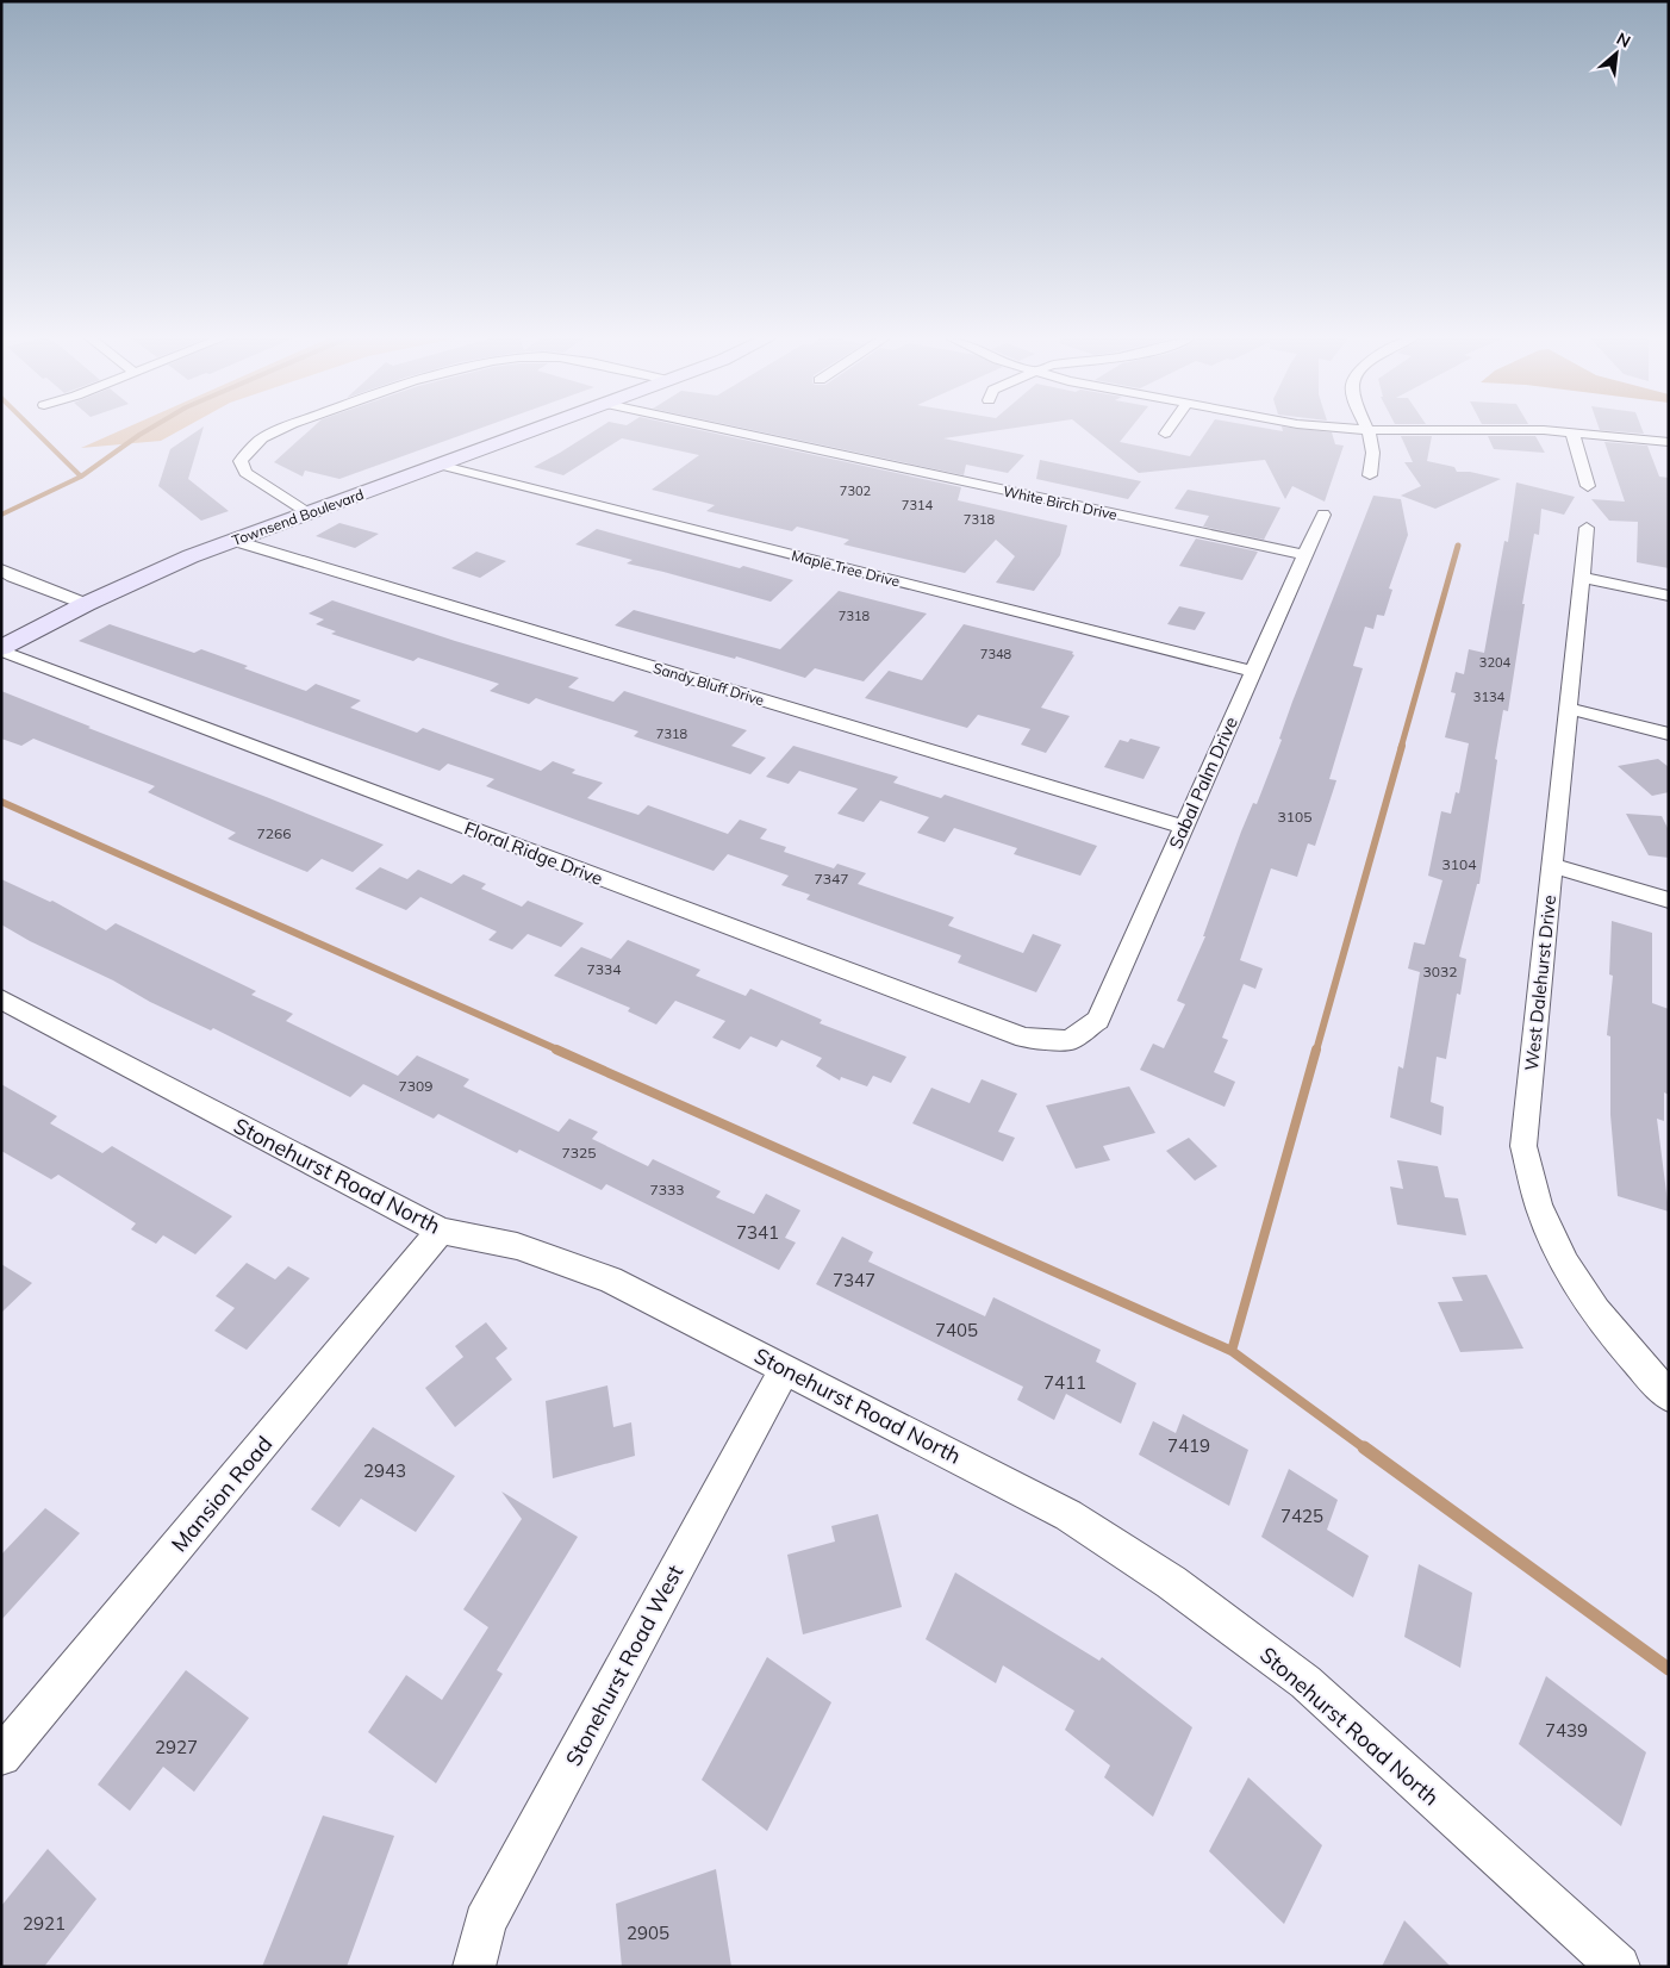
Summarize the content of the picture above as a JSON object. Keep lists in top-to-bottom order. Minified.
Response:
{"streets":{"street":["White Birch Drive","Townsend Boulevard","Maple Tree Drive","Sandy Bluff Drive","Sabal Palm Drive","Floral Ridge Drive","West Dalehurst Drive","Stonehurst Road North","Mansion Road","Stonehurst Road West"]},"crossings":[["White Birch Drive","Sabal Palm Drive"],["Townsend Boulevard","Maple Tree Drive"],["Townsend Boulevard","Sandy Bluff Drive"],["Townsend Boulevard","Floral Ridge Drive"],["Maple Tree Drive","Sabal Palm Drive"],["Sandy Bluff Drive","Sabal Palm Drive"],["Sabal Palm Drive","Floral Ridge Drive"],["Stonehurst Road North","Mansion Road"],["Stonehurst Road North","Stonehurst Road West"]],"house_numbers":["7302","7314","7318","7318","7348","3204","3134","7318","3105","7266","3104","7347","7334","3032","7309","7325","7333","7341","7347","7405","7411","7419","2943","7425","7439","2927","2921","2905"],"north":"top right"}
